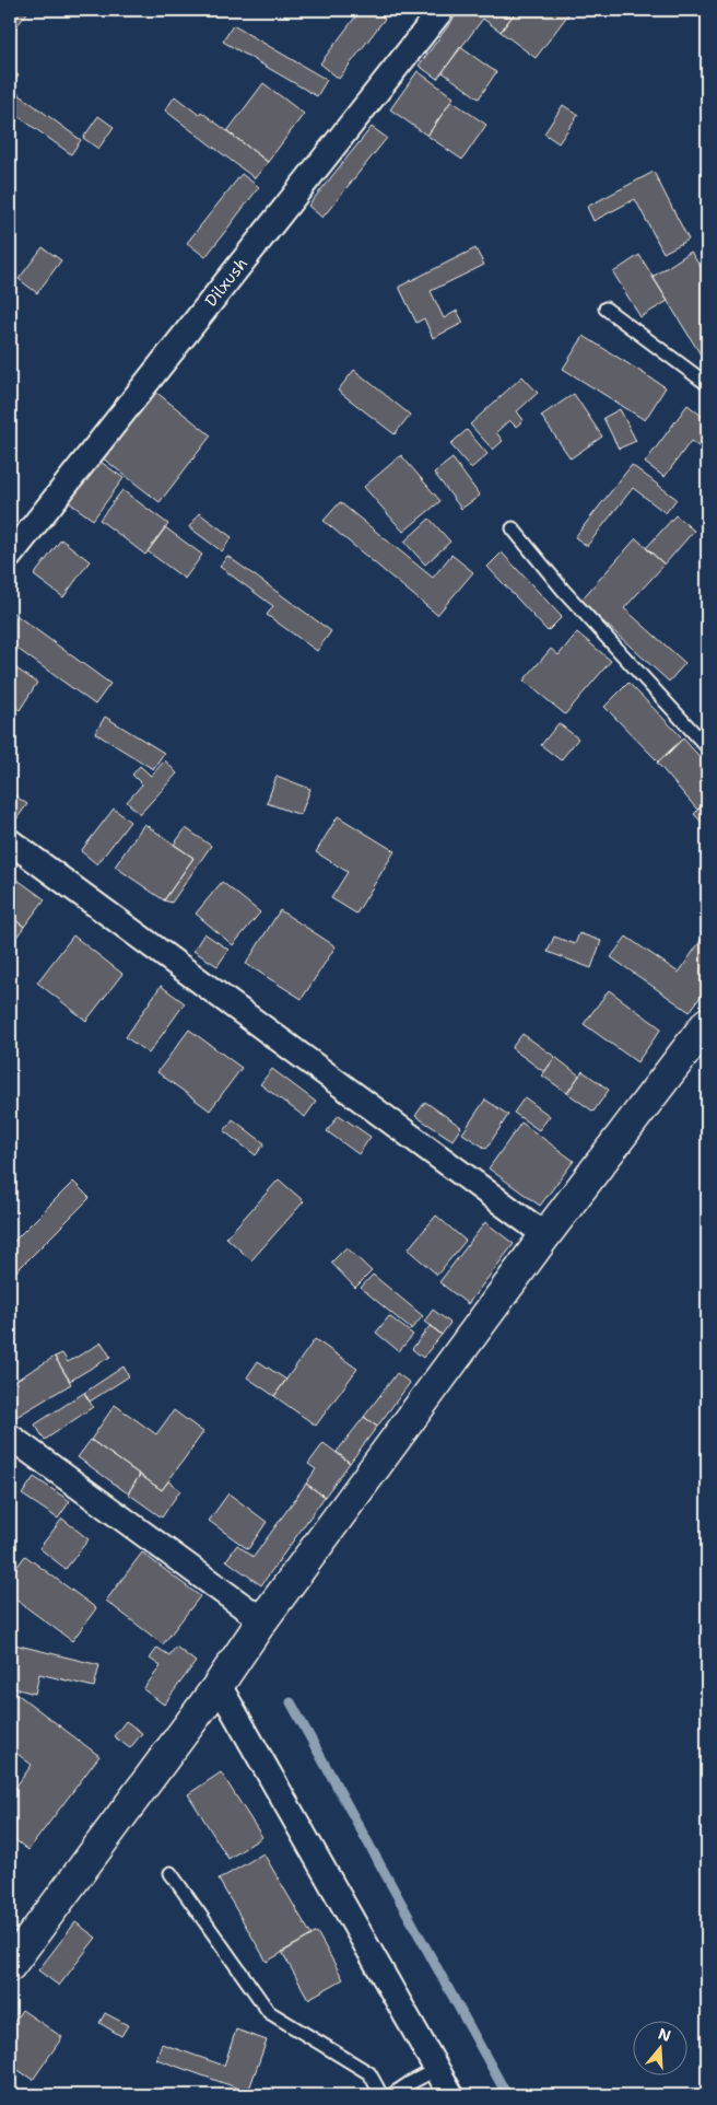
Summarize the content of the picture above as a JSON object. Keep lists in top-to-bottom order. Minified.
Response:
{"streets":{"street":["Dilxush"]},"north":"top"}
